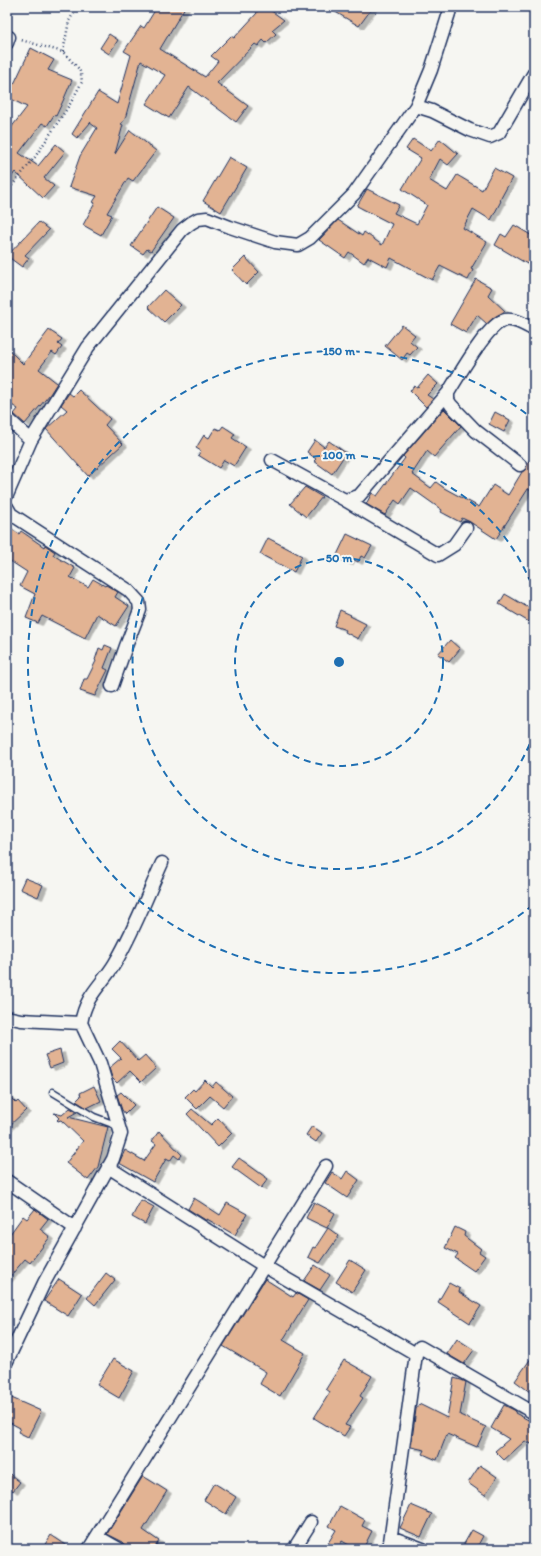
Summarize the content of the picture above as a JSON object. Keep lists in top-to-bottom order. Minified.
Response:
{"rings":["150 m","100 m","50 m"]}
